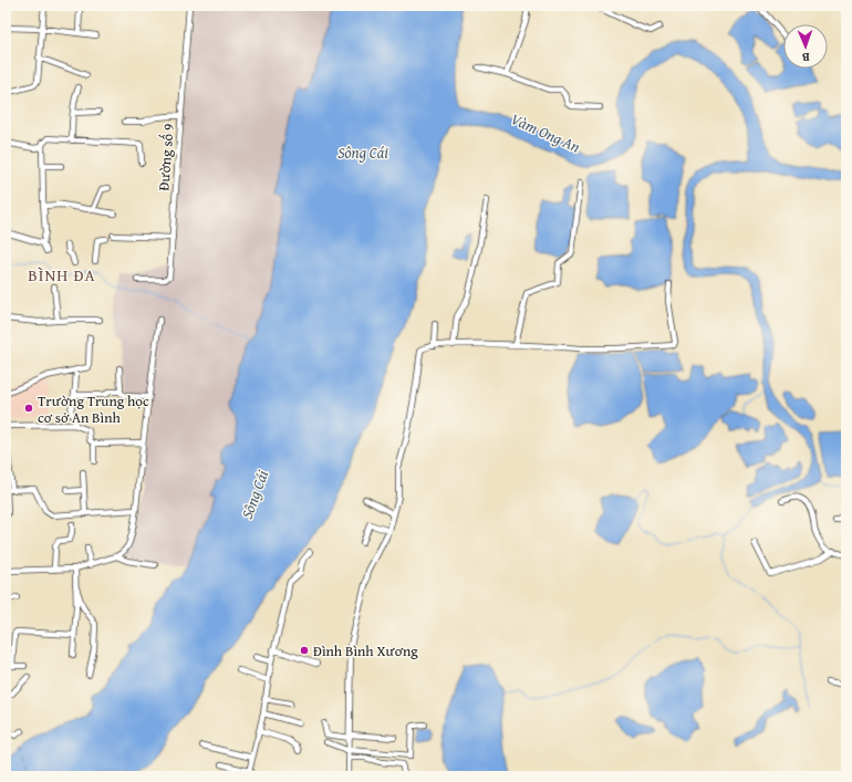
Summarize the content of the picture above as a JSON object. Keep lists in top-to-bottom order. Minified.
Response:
{"streets":{"street":["Đường số 9"]},"districts":["BÌNH ĐA"],"water":["Vàm Ong An","Sông Cái"],"places":["Trường Trung học cơ sở An Bình","Đình Bình Xương"],"north":"bottom"}
